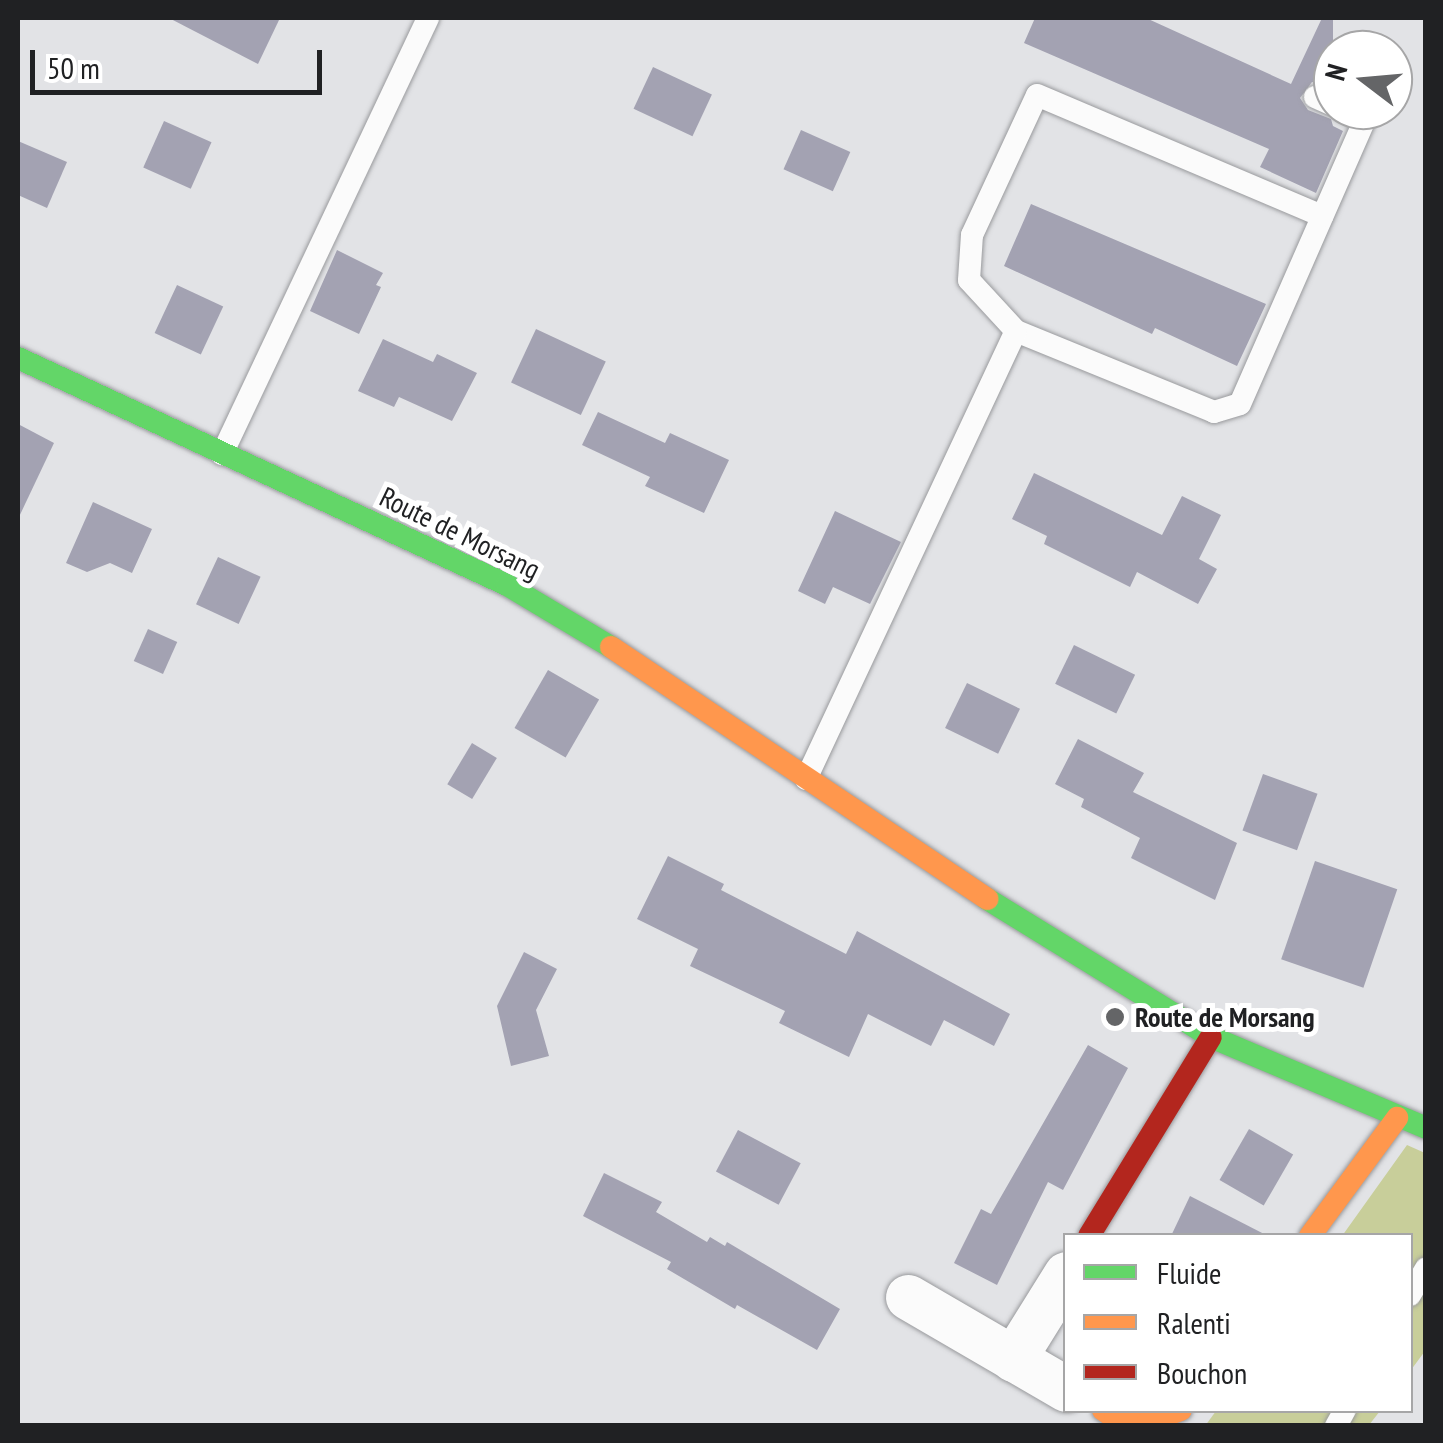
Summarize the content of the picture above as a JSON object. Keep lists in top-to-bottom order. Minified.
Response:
{"streets":{"street":["Route de Morsang"]},"places":["Route de Morsang"],"legend":["Fluide","Ralenti","Bouchon"],"scale_bar":"50 m","north":"left"}
